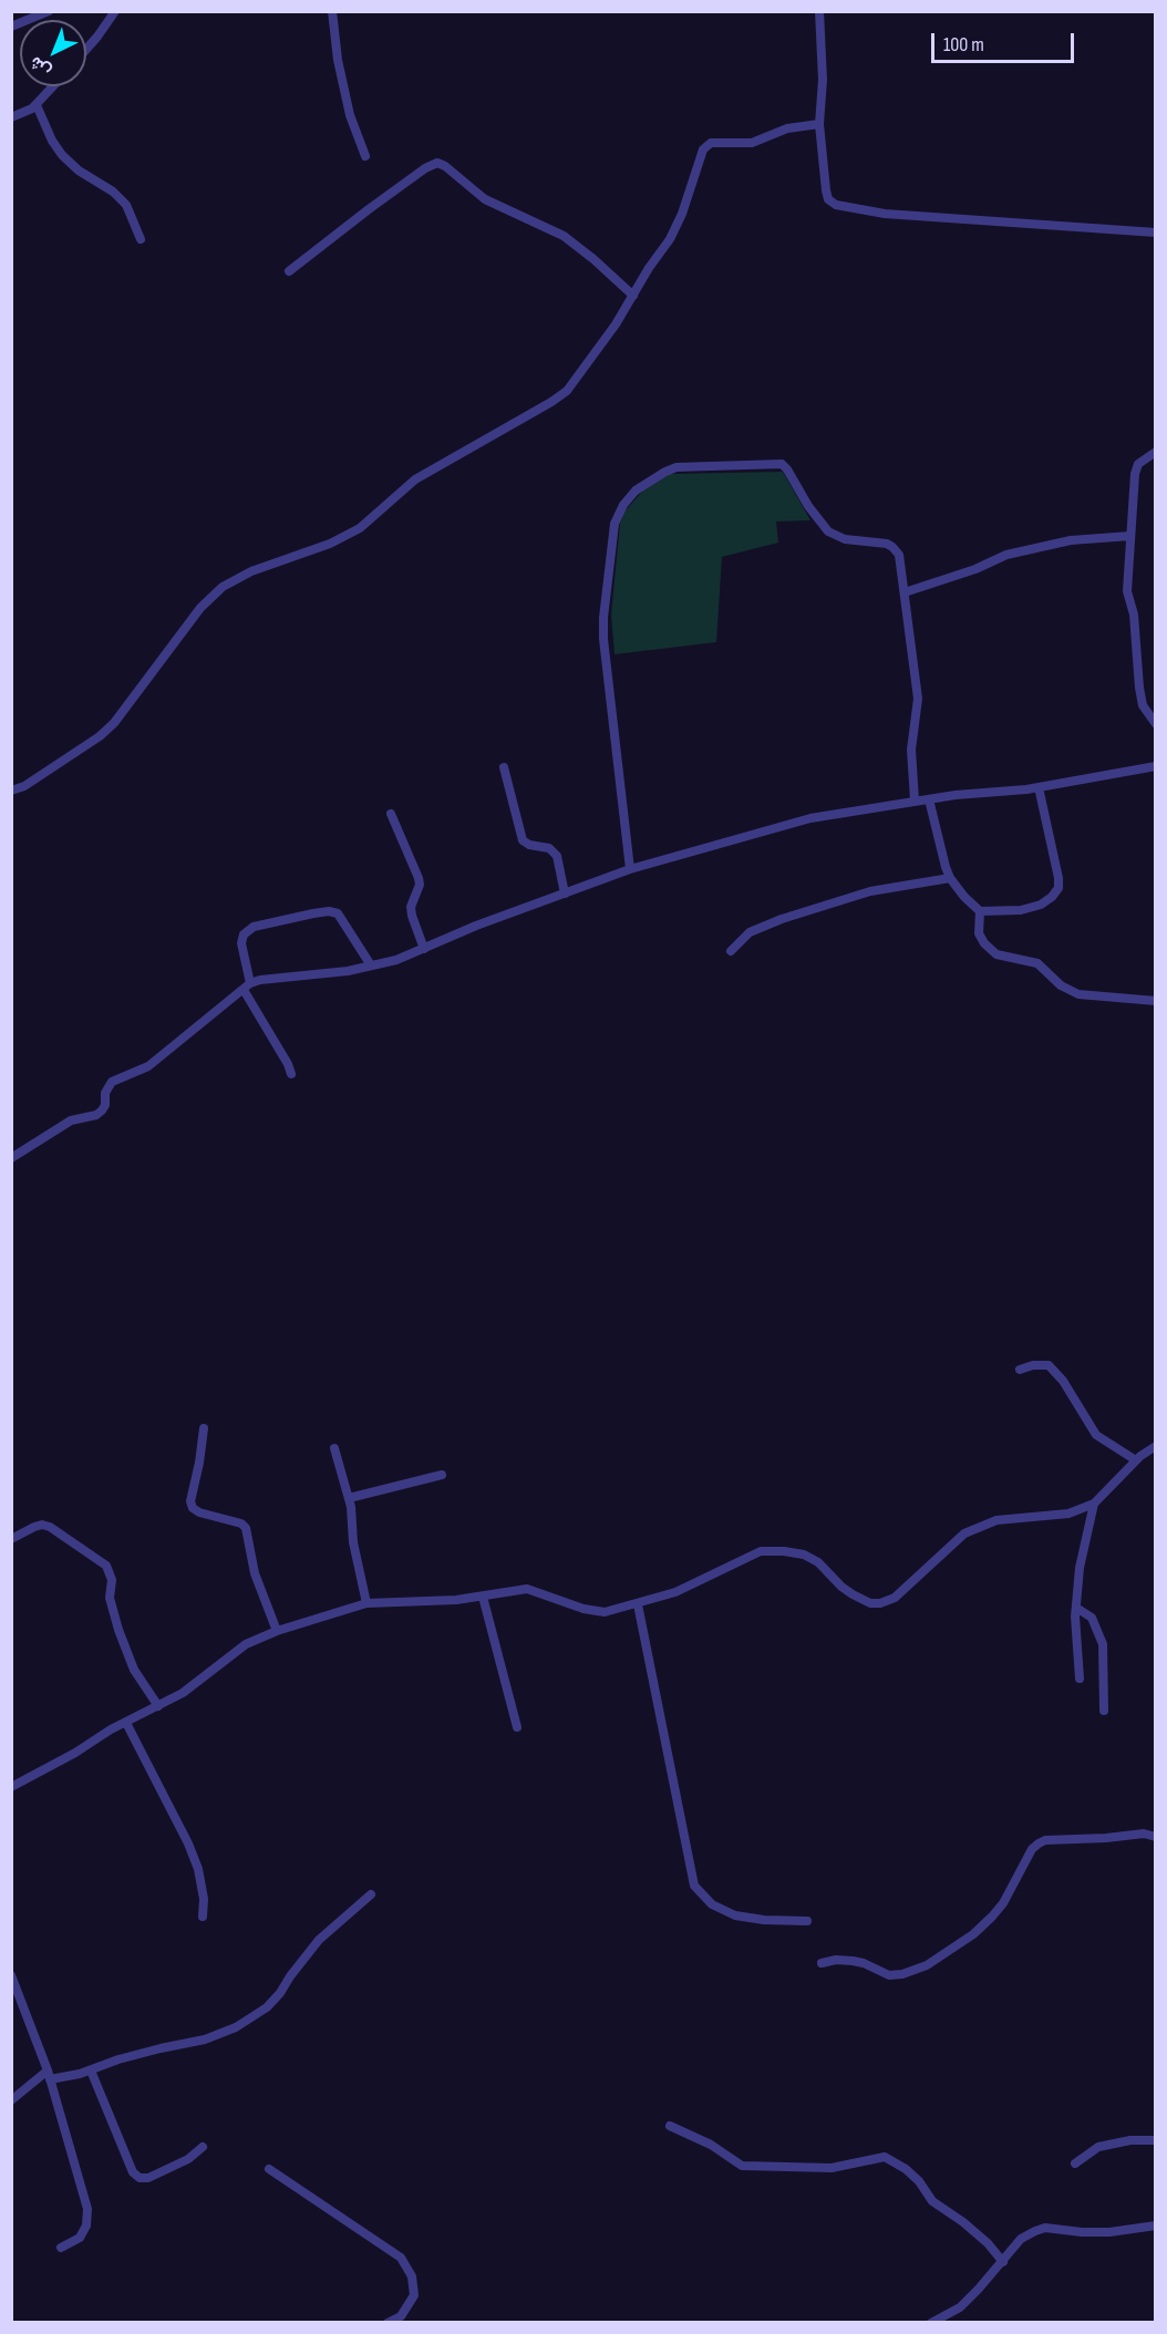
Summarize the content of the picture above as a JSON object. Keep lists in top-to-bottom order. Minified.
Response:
{"scale_bar":"100 m","north":"bottom left"}
